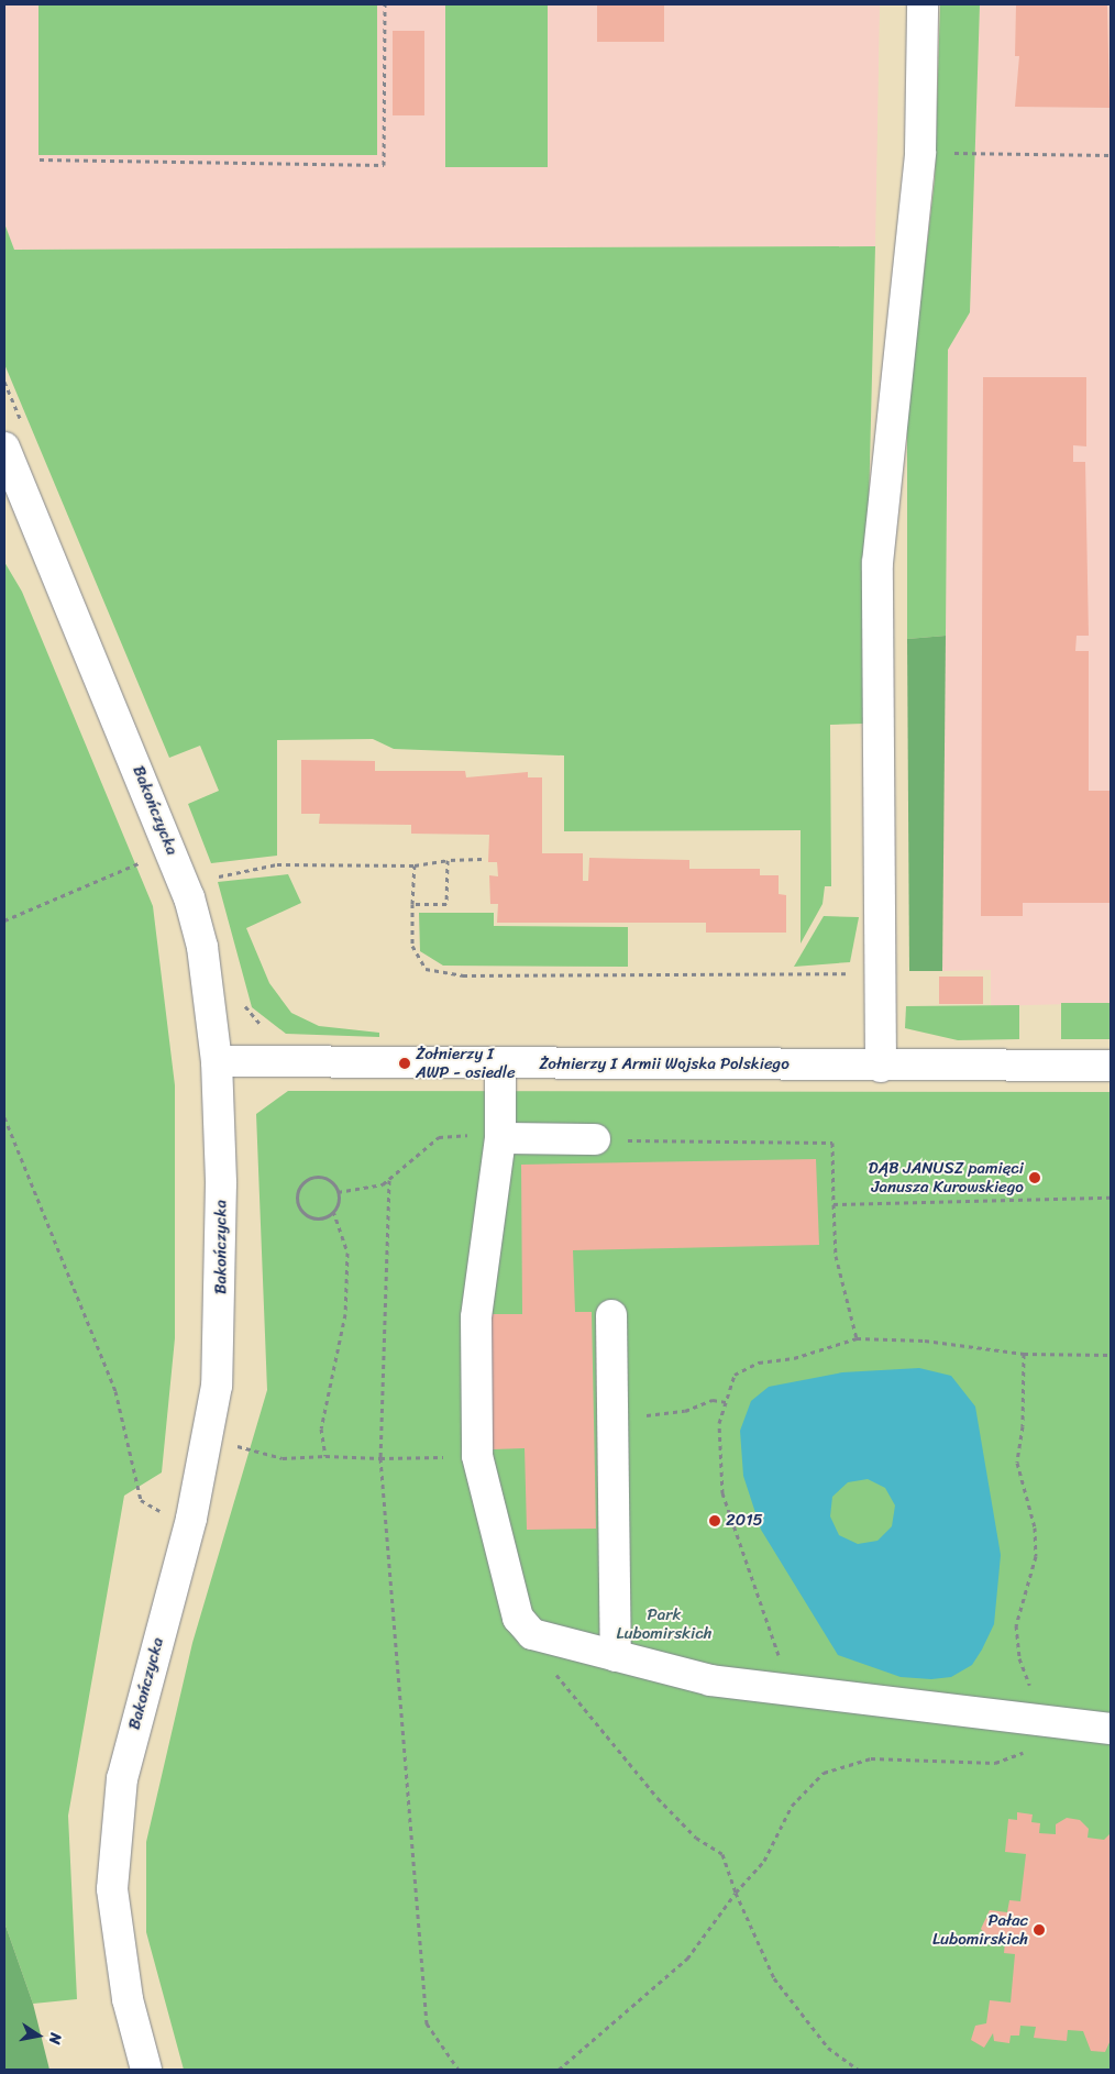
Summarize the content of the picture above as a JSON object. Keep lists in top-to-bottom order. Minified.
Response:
{"streets":{"street":["Bakończycka","Żołnierzy I Armii Wojska Polskiego"]},"crossings":[["Bakończycka","Żołnierzy I Armii Wojska Polskiego"]],"parks":["Park Lubomirskich"],"places":["Żołnierzy I AWP - osiedle","DĄB JANUSZ pamięci Janusza Kurowskiego","2015","Pałac Lubomirskich"],"north":"right"}
